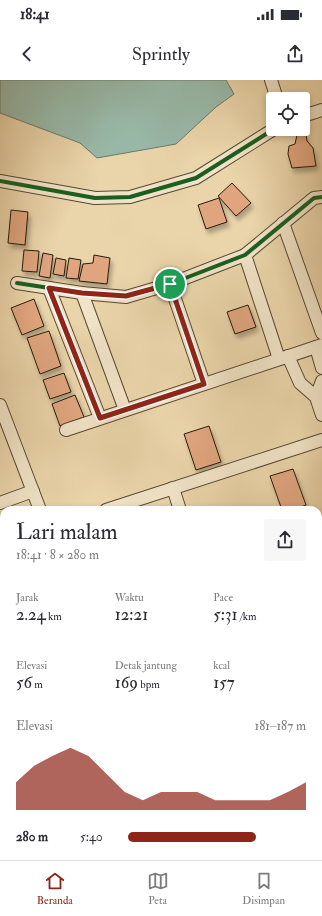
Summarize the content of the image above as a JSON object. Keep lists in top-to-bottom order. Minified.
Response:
{"page":{"status":"18:41","header":"Sprintly","heading":["Lari malam","18:41 · 8 × 280 m"],"stats":[["Jarak","2.24 km"],["Waktu","12:21"],["Pace","5:31 /km"],["Elevasi","56 m"],["Detak jantung","169 bpm"],["kcal","157"]],"chart":["Elevasi","181–187 m"],"list":[{"name":"280 m","note":"5:40"}],"tabs":["Beranda","Peta","Disimpan"]}}
